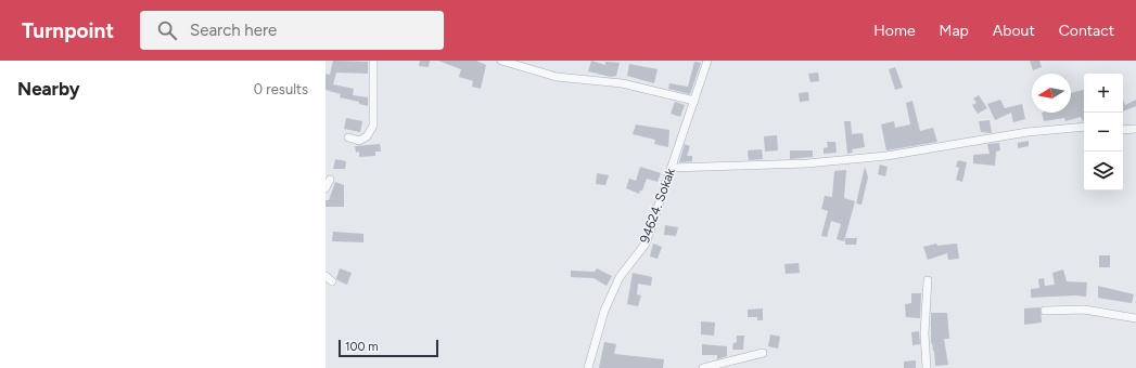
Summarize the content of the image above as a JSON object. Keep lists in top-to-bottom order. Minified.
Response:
{"streets":{"street":["94624. Sokak"]},"scale_bar":"100 m","north":"left","page":{"header":"Turnpoint","search":"Search here","nav":["Home","Map","About","Contact"],"heading":["Nearby","0 results"],"map_buttons":["+","−"],"scale":"100 m"}}
